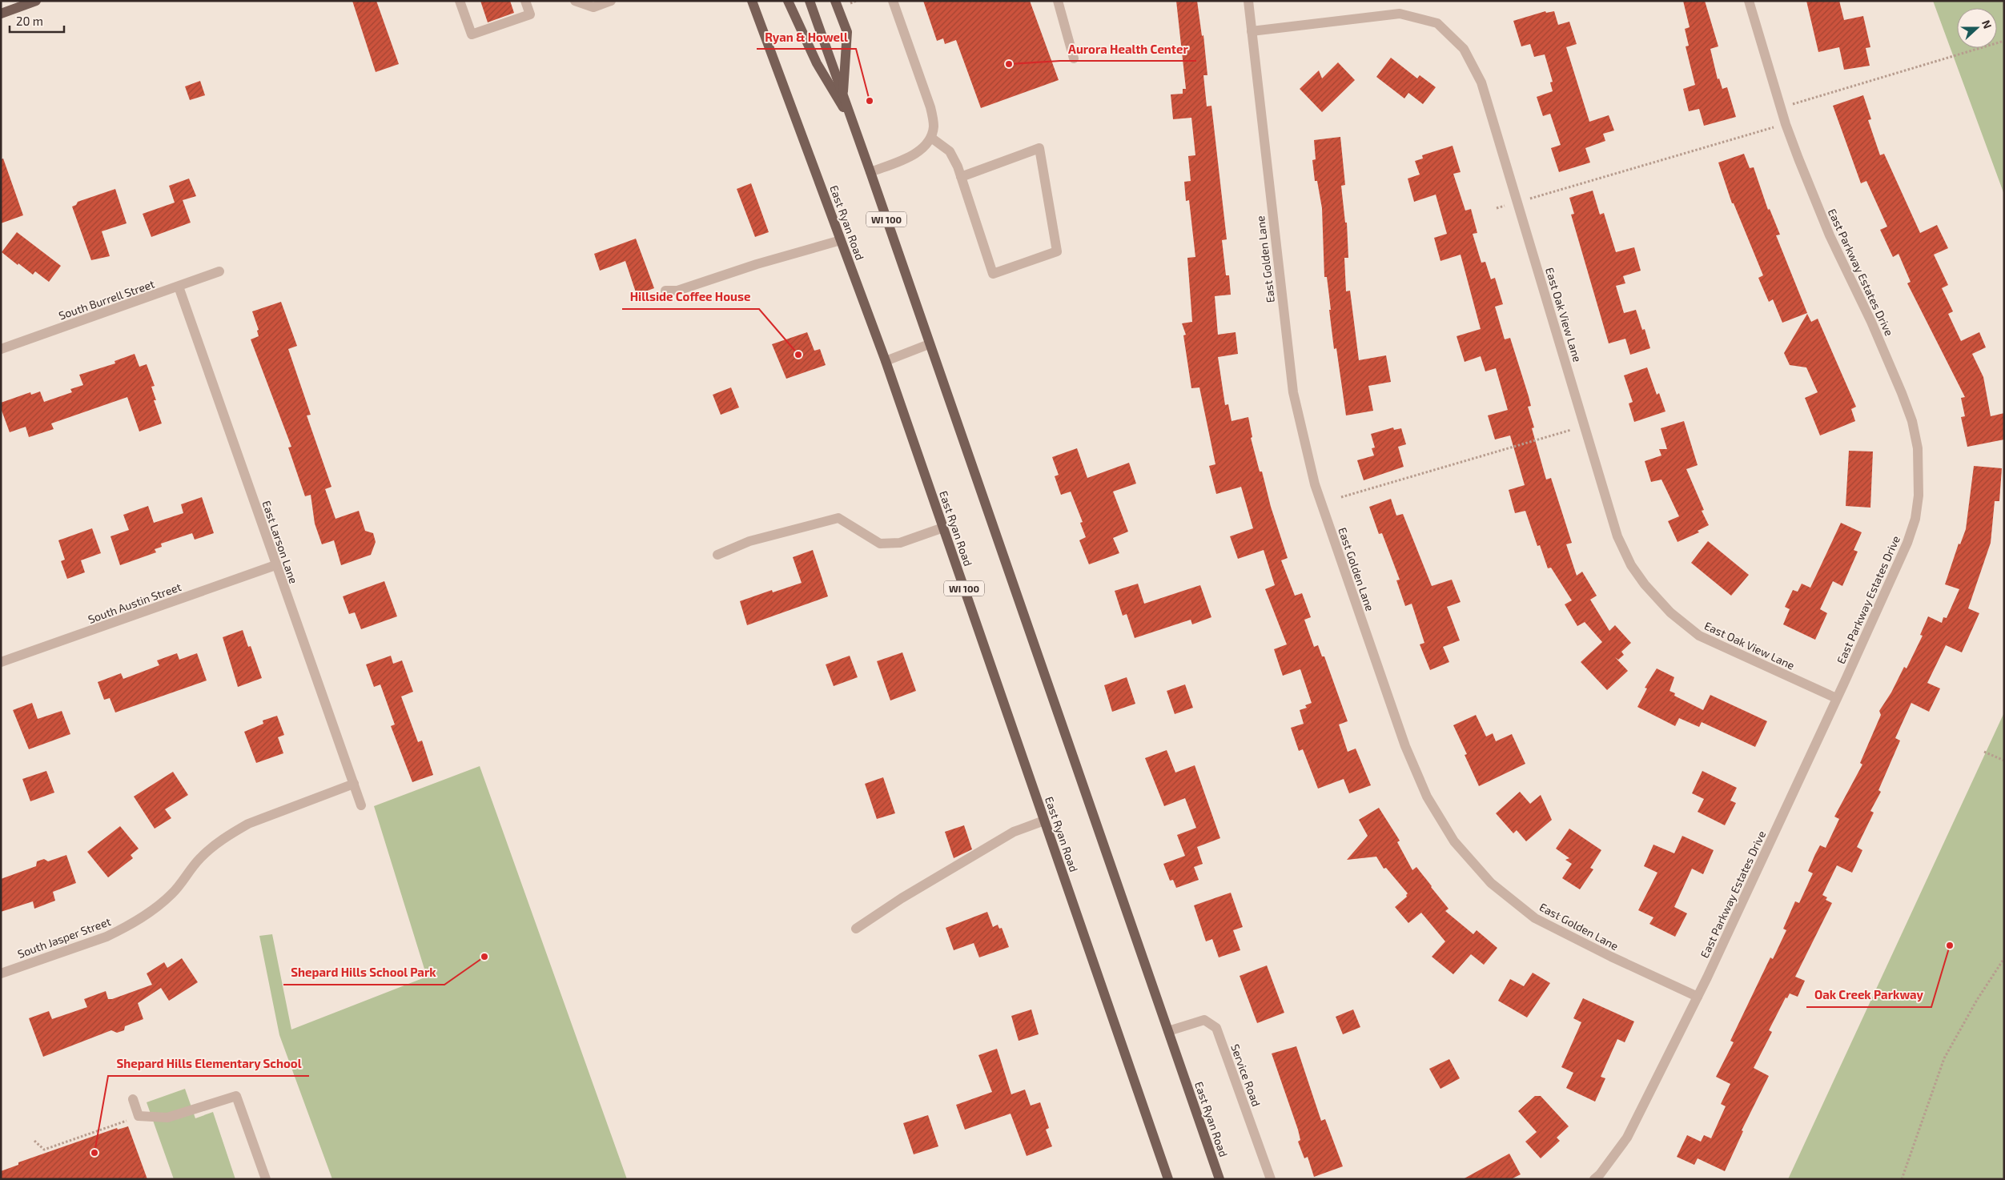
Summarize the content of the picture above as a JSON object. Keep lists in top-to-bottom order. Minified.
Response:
{"streets":{"main road":["WI 100","East Ryan Road"],"street":["East Golden Lane","East Parkway Estates Drive","South Burrell Street","East Oak View Lane","East Larson Lane","South Austin Street","South Jasper Street","Service Road"]},"crossings":[["East Ryan Road","Service Road"],["East Golden Lane","East Parkway Estates Drive"],["East Golden Lane","East Oak View Lane"],["East Parkway Estates Drive","East Oak View Lane"],["South Burrell Street","East Larson Lane"],["East Larson Lane","South Austin Street"],["East Larson Lane","South Jasper Street"]],"places":["Aurora Health Center","Ryan & Howell","Hillside Coffee House","Oak Creek Parkway","Shepard Hills School Park","Shepard Hills Elementary School"],"scale_bar":"20 m","north":"right"}
